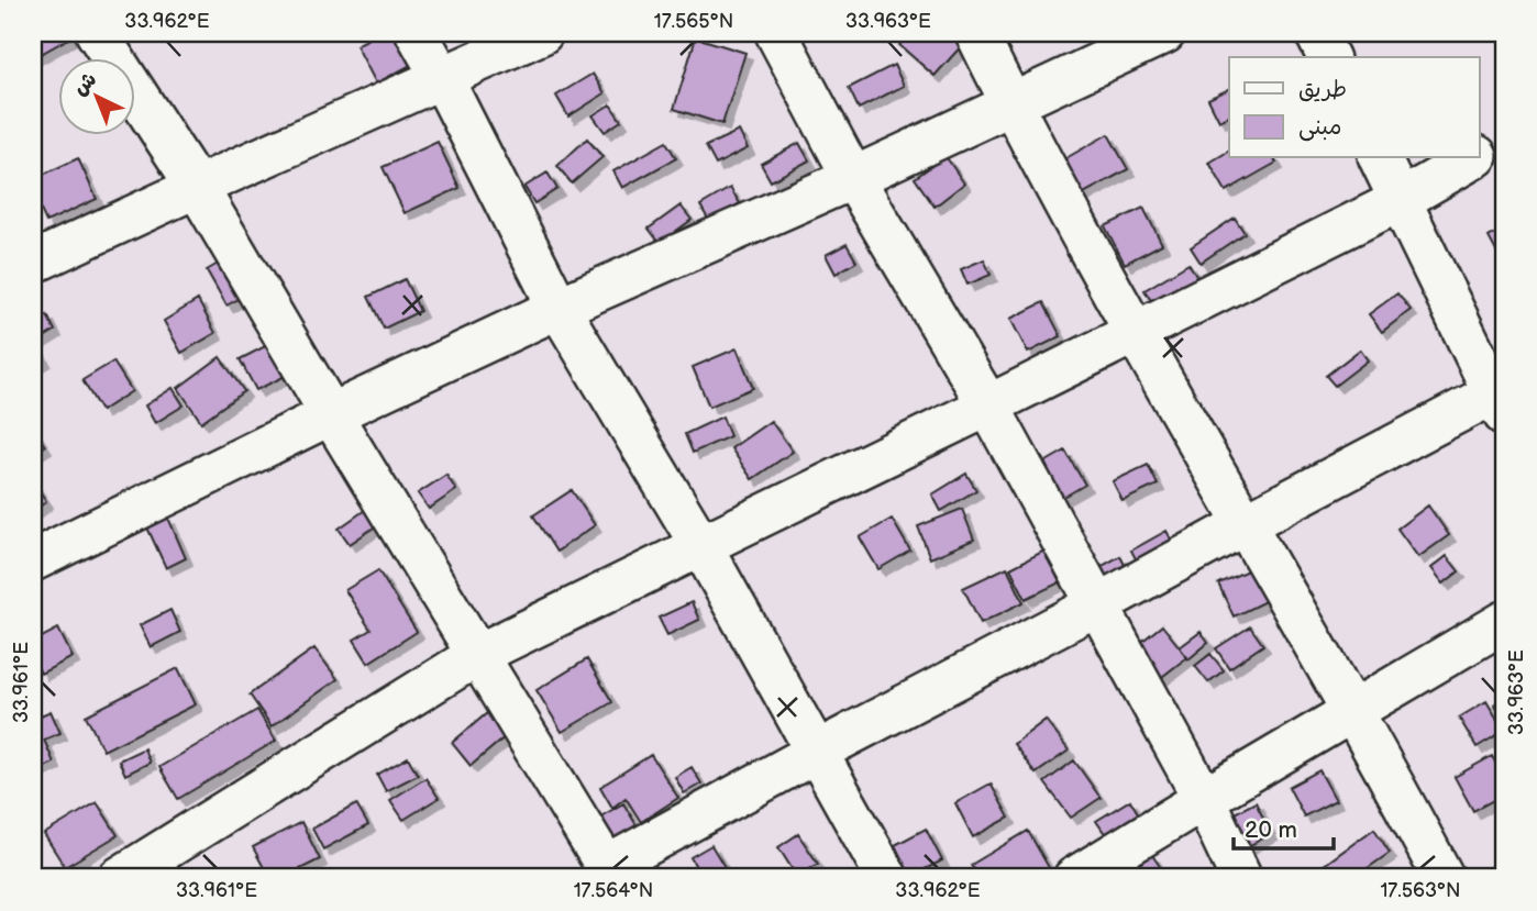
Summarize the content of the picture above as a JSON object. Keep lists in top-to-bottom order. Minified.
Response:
{"legend":["طريق","مبنى"],"scale_bar":"20 m","north":"top left","coordinates":["33.962°E","17.565°N","33.963°E","33.961°E","17.564°N","17.563°N"]}
